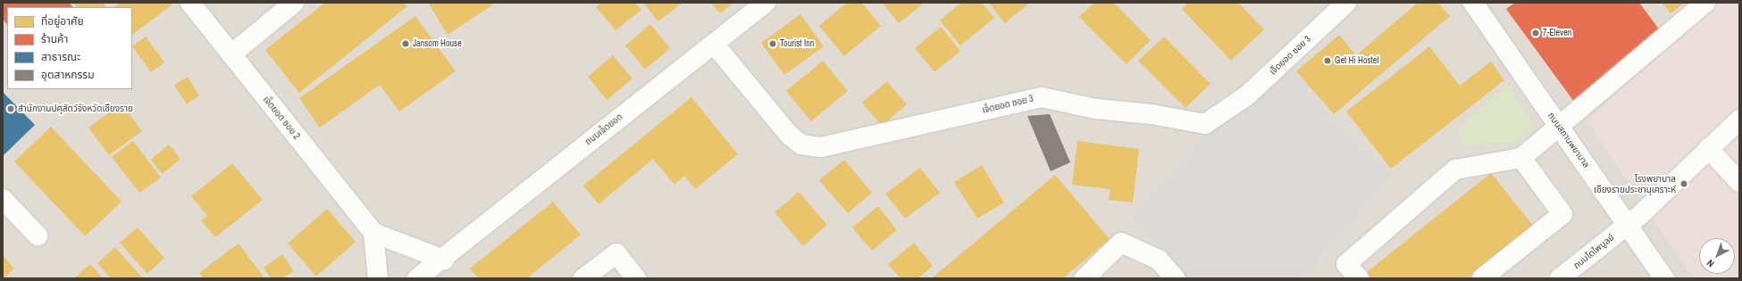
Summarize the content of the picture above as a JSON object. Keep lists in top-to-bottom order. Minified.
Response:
{"streets":{"street":["เจ็ดยอด ซอย 3","เจ็ดยอด ซอย 2","ถนนเจ็ดยอด","ถนนสถานพยาบาล","ถนนโตไพบูลย์"]},"crossings":[["เจ็ดยอด ซอย 3","ถนนเจ็ดยอด"],["ถนนสถานพยาบาล","ถนนโตไพบูลย์"]],"places":["7-Eleven","Jansom House","Tourist Inn","Get Hi Hostel","สำนักงานปศุสัตว์จังหวัดเชียงราย","โรงพยาบาล เชียงรายประชานุเคราะห์"],"legend":["ที่อยู่อาศัย","ร้านค้า","สาธารณะ","อุตสาหกรรม"],"north":"bottom left"}
